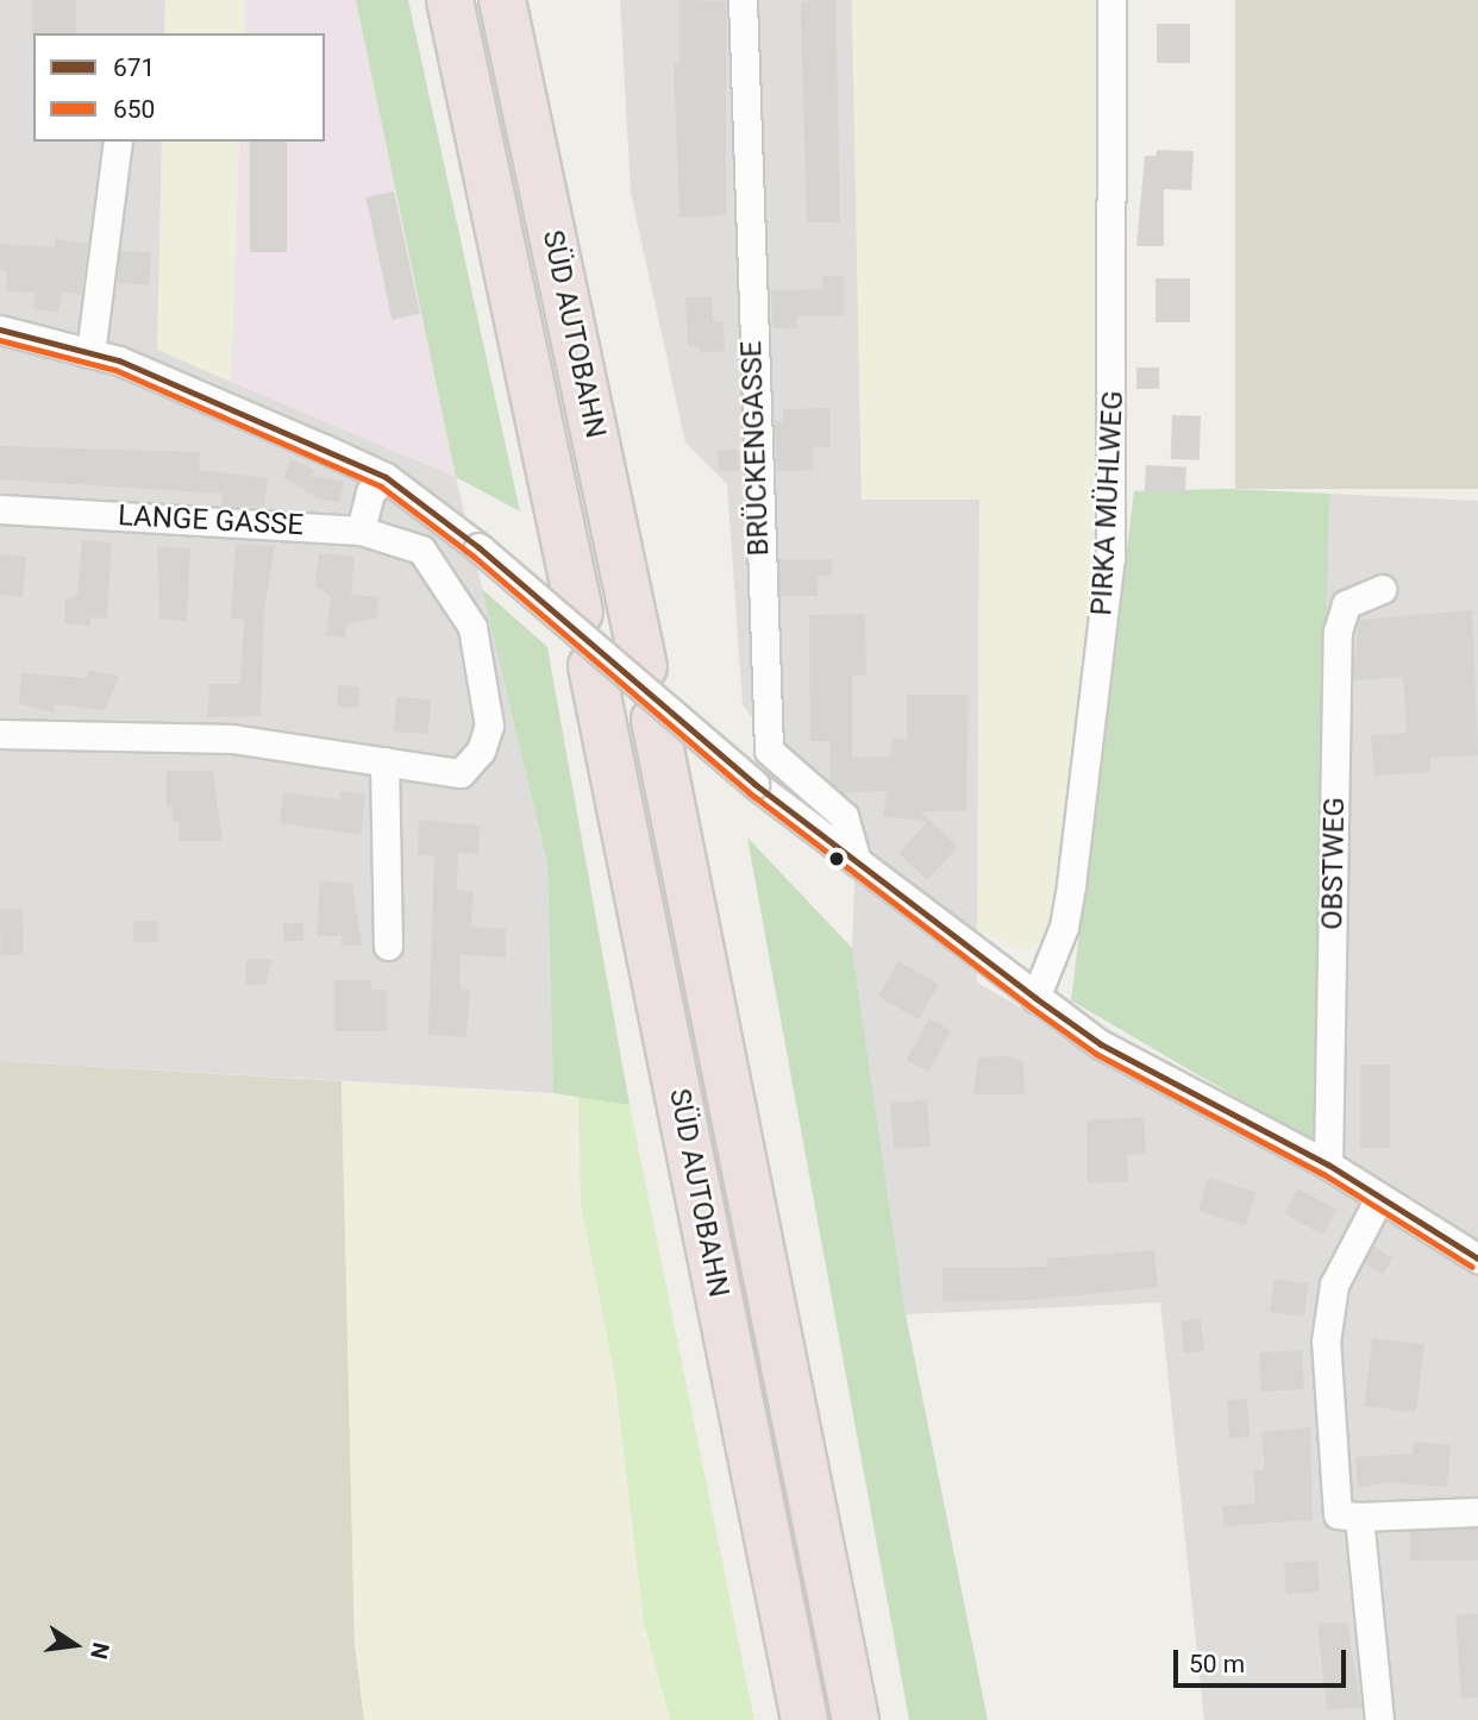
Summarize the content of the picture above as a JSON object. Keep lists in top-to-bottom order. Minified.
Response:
{"streets":{"highway":["SÜD AUTOBAHN"],"street":["BRÜCKENGASSE","PIRKA MÜHLWEG","LANGE GASSE","OBSTWEG"]},"lines":["transit line 671","transit line 650"],"legend":["671","650"],"scale_bar":"50 m","north":"right"}
